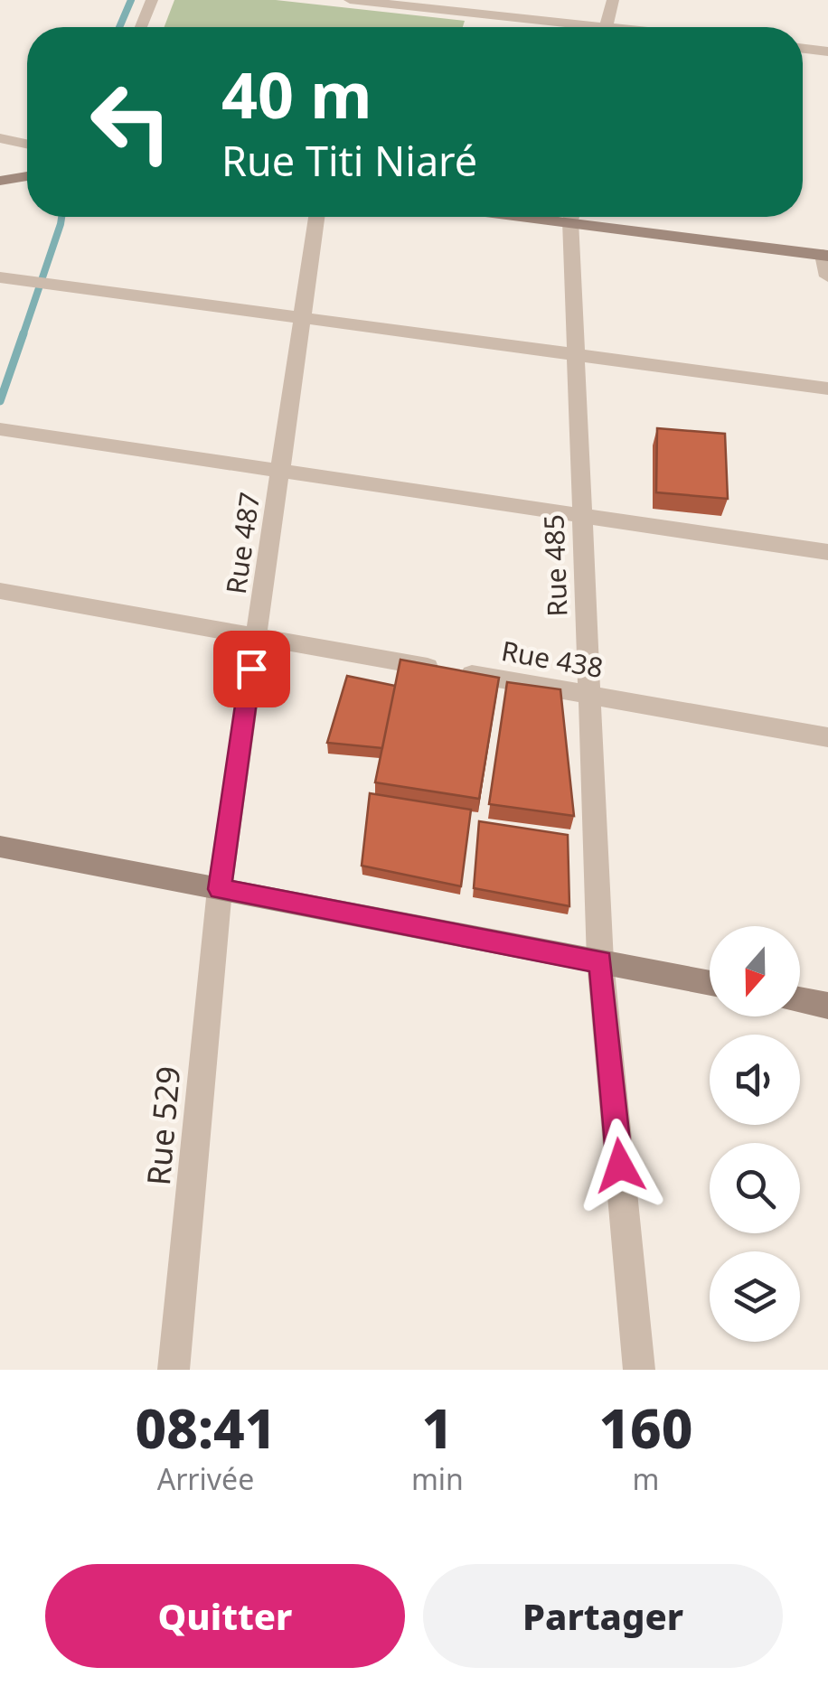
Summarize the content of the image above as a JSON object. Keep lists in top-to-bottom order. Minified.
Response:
{"streets":{"street":["Rue 487","Rue 485","Rue 438","Rue 529"]},"crossings":[["Rue 487","Rue 438"],["Rue 487","Rue 529"],["Rue 485","Rue 438"]],"north":"bottom","page":{"turn":["40 m","Rue Titi Niaré"],"eta":["08:41","Arrivée","1","min","160","m"],"buttons":["Quitter","Partager"]}}
